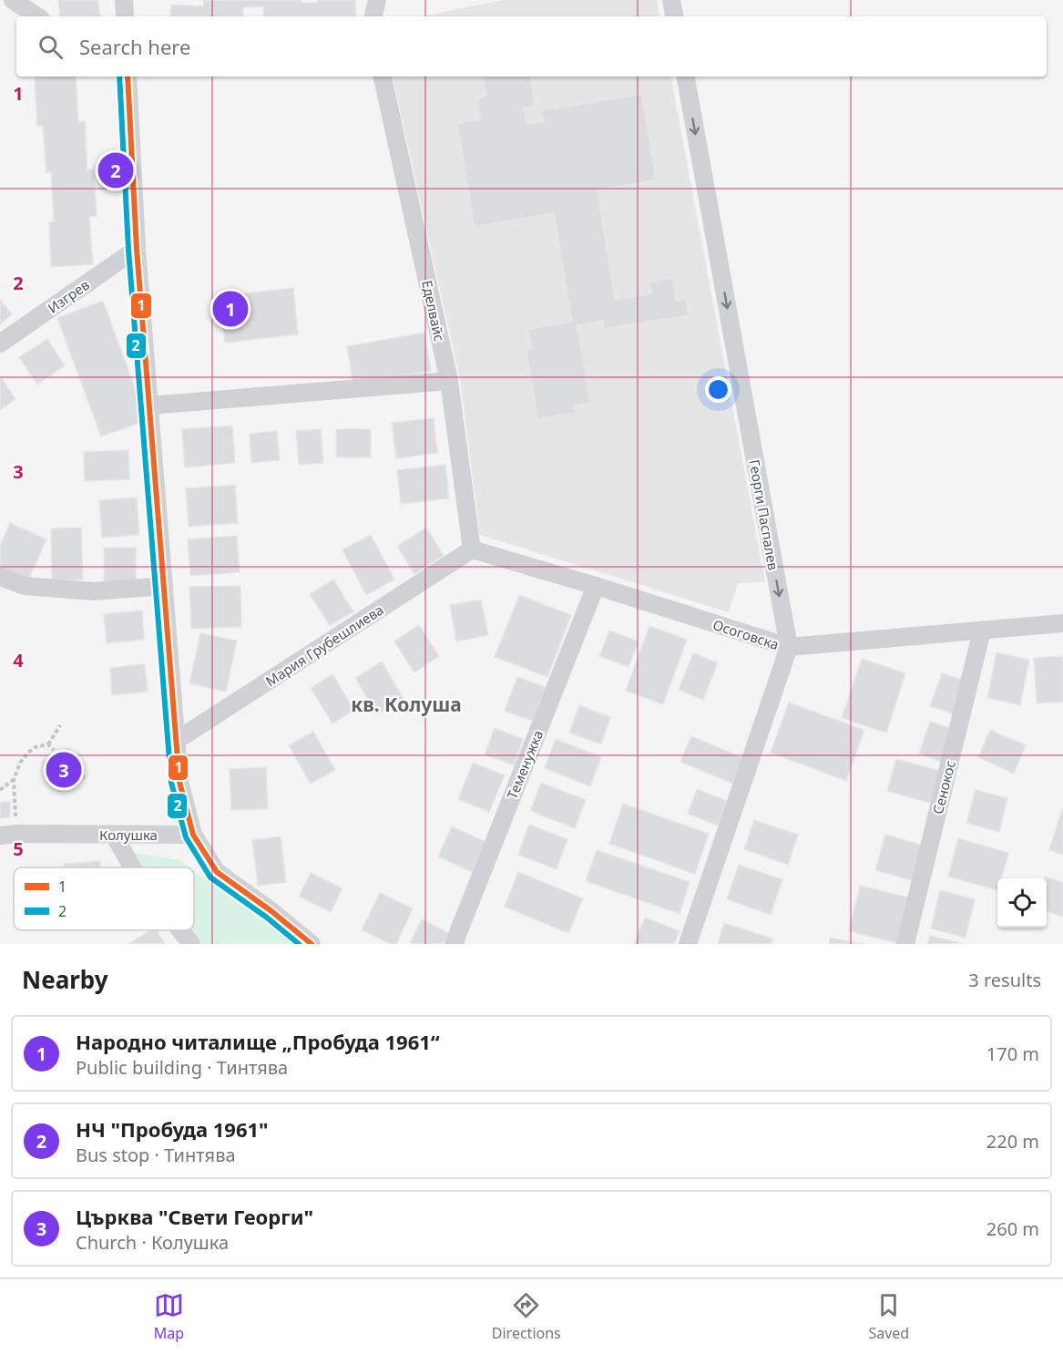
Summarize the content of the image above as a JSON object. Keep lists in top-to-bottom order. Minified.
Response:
{"streets":{"street":["Изгрев","Еделвайс","Георги Паспалев","Осоговска","Мария Грубешлиева","Теменужка","Сенокос","Колушка"]},"crossings":[["Еделвайс","Осоговска"],["Еделвайс","Мария Грубешлиева"],["Георги Паспалев","Осоговска"],["Осоговска","Мария Грубешлиева"],["Осоговска","Теменужка"],["Осоговска","Сенокос"]],"one_way":["Георги Паспалев"],"districts":["кв. Колуша"],"lines":["transit line 1","transit line 2"],"legend":["1","2"],"page":{"search":"Search here","pins":["2","1","3"],"heading":["Nearby","3 results"],"list":[{"mark":"1","name":"Народно читалище „Пробуда 1961“","note":"Public building · Тинтява","value":"170 m"},{"mark":"2","name":"НЧ \"Пробуда 1961\"","note":"Bus stop · Тинтява","value":"220 m"},{"mark":"3","name":"Църква \"Свети Георги\"","note":"Church · Колушка","value":"260 m"}],"nav":["Map","Directions","Saved"]},"grid":{"rows":["1","2","3","4","5"]}}
